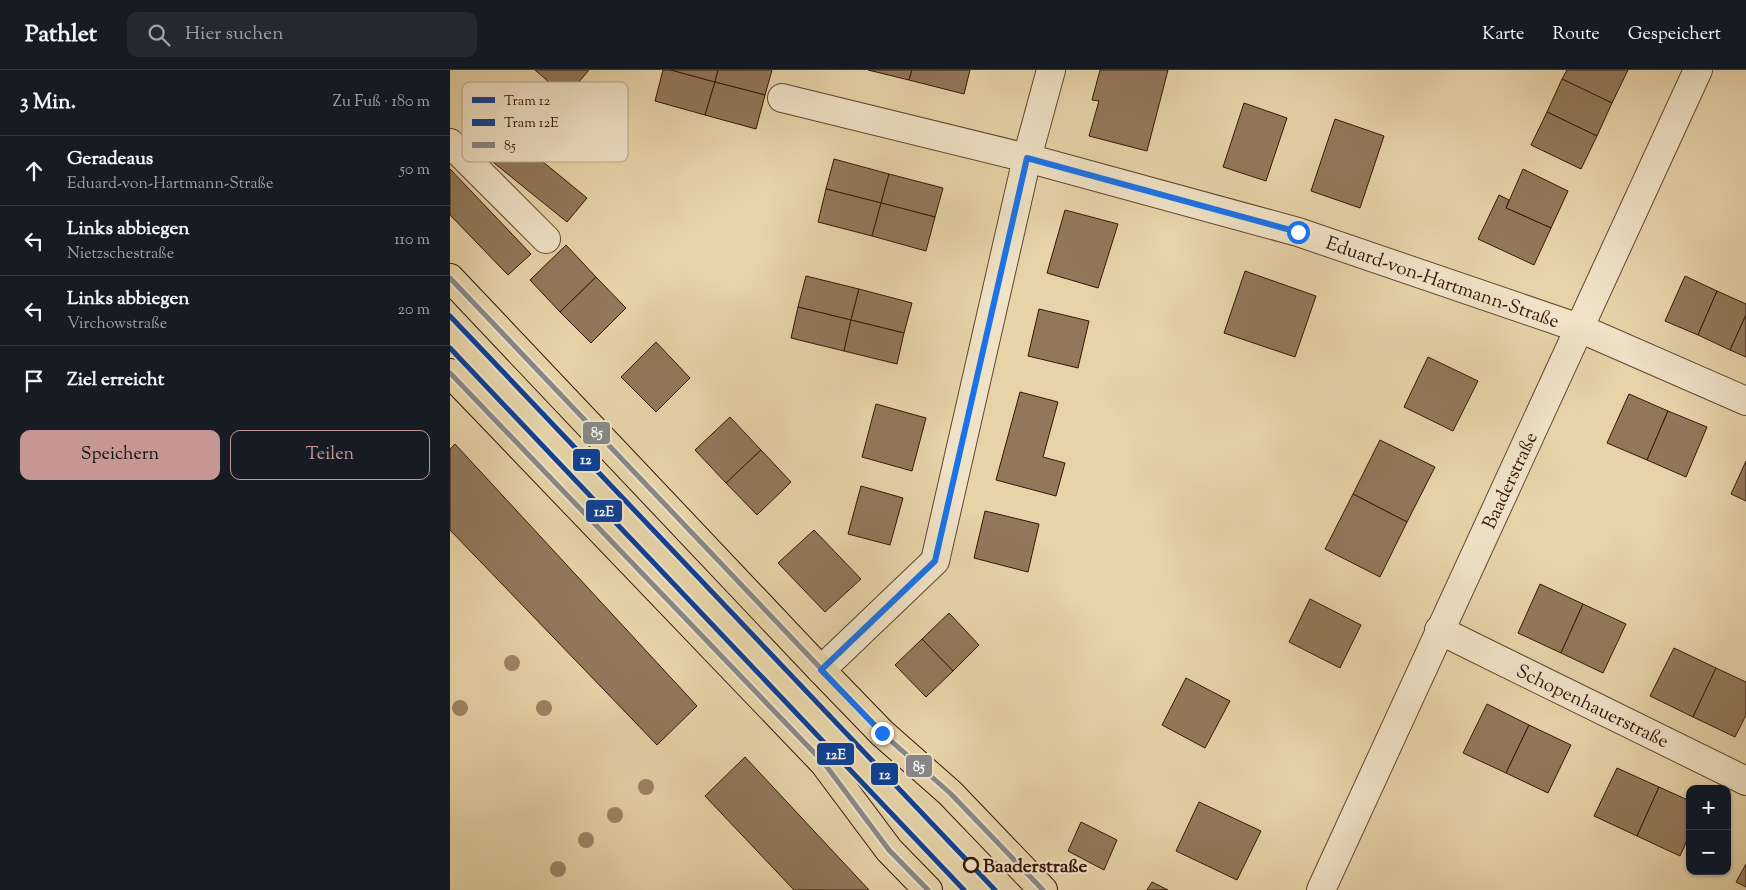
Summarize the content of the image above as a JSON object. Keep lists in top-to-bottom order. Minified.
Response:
{"streets":{"street":["Eduard-von-Hartmann-Straße","Baaderstraße","Schopenhauerstraße"]},"crossings":[["Eduard-von-Hartmann-Straße","Baaderstraße"],["Baaderstraße","Schopenhauerstraße"]],"places":["Baaderstraße"],"lines":["transit line 85","tram line 12","tram line 12E"],"legend":["Tram 12","Tram 12E","85"],"page":{"header":"Pathlet","search":"Hier suchen","nav":["Karte","Route","Gespeichert"],"heading":["3 Min.","Zu Fuß · 180 m"],"list":[["Geradeaus","Eduard-von-Hartmann-Straße","50 m"],["Links abbiegen","Nietzschestraße","110 m"],["Links abbiegen","Virchowstraße","20 m"],"Ziel erreicht"],"buttons":["Speichern","Teilen"],"map_buttons":["+","−"]}}
